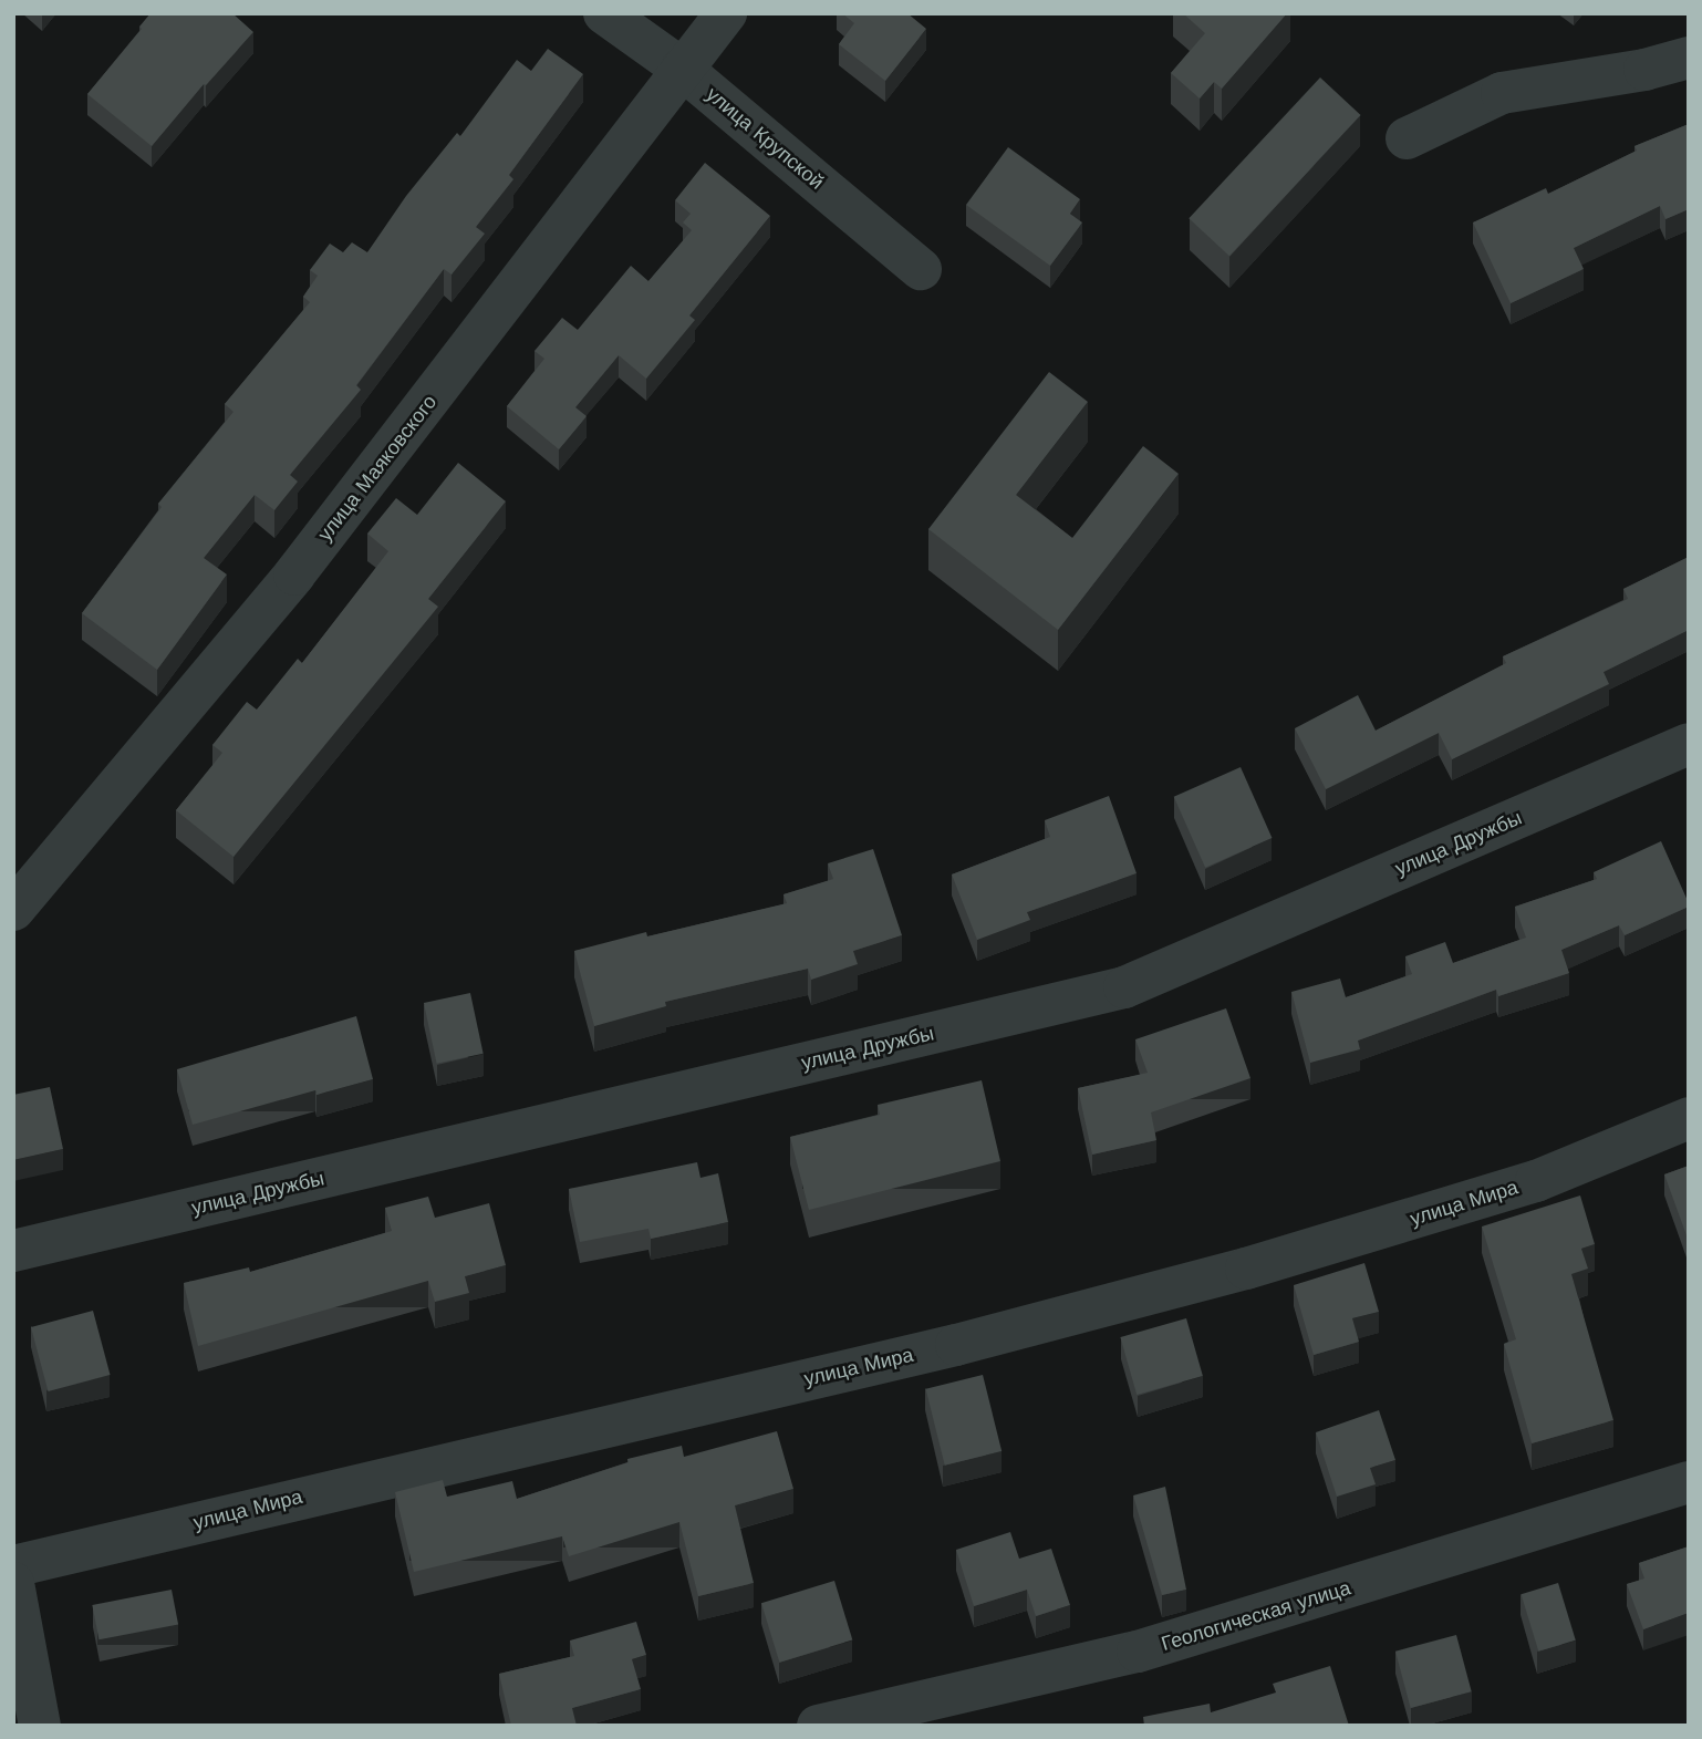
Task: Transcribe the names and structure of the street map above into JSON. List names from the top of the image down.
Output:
{
  "streets": {
    "street": [
      "улица Крупской",
      "улица Маяковского",
      "улица Дружбы",
      "улица Мира",
      "Геологическая улица"
    ]
  },
  "crossings": [
    ["улица Крупской", "улица Маяковского"]
  ]
}
